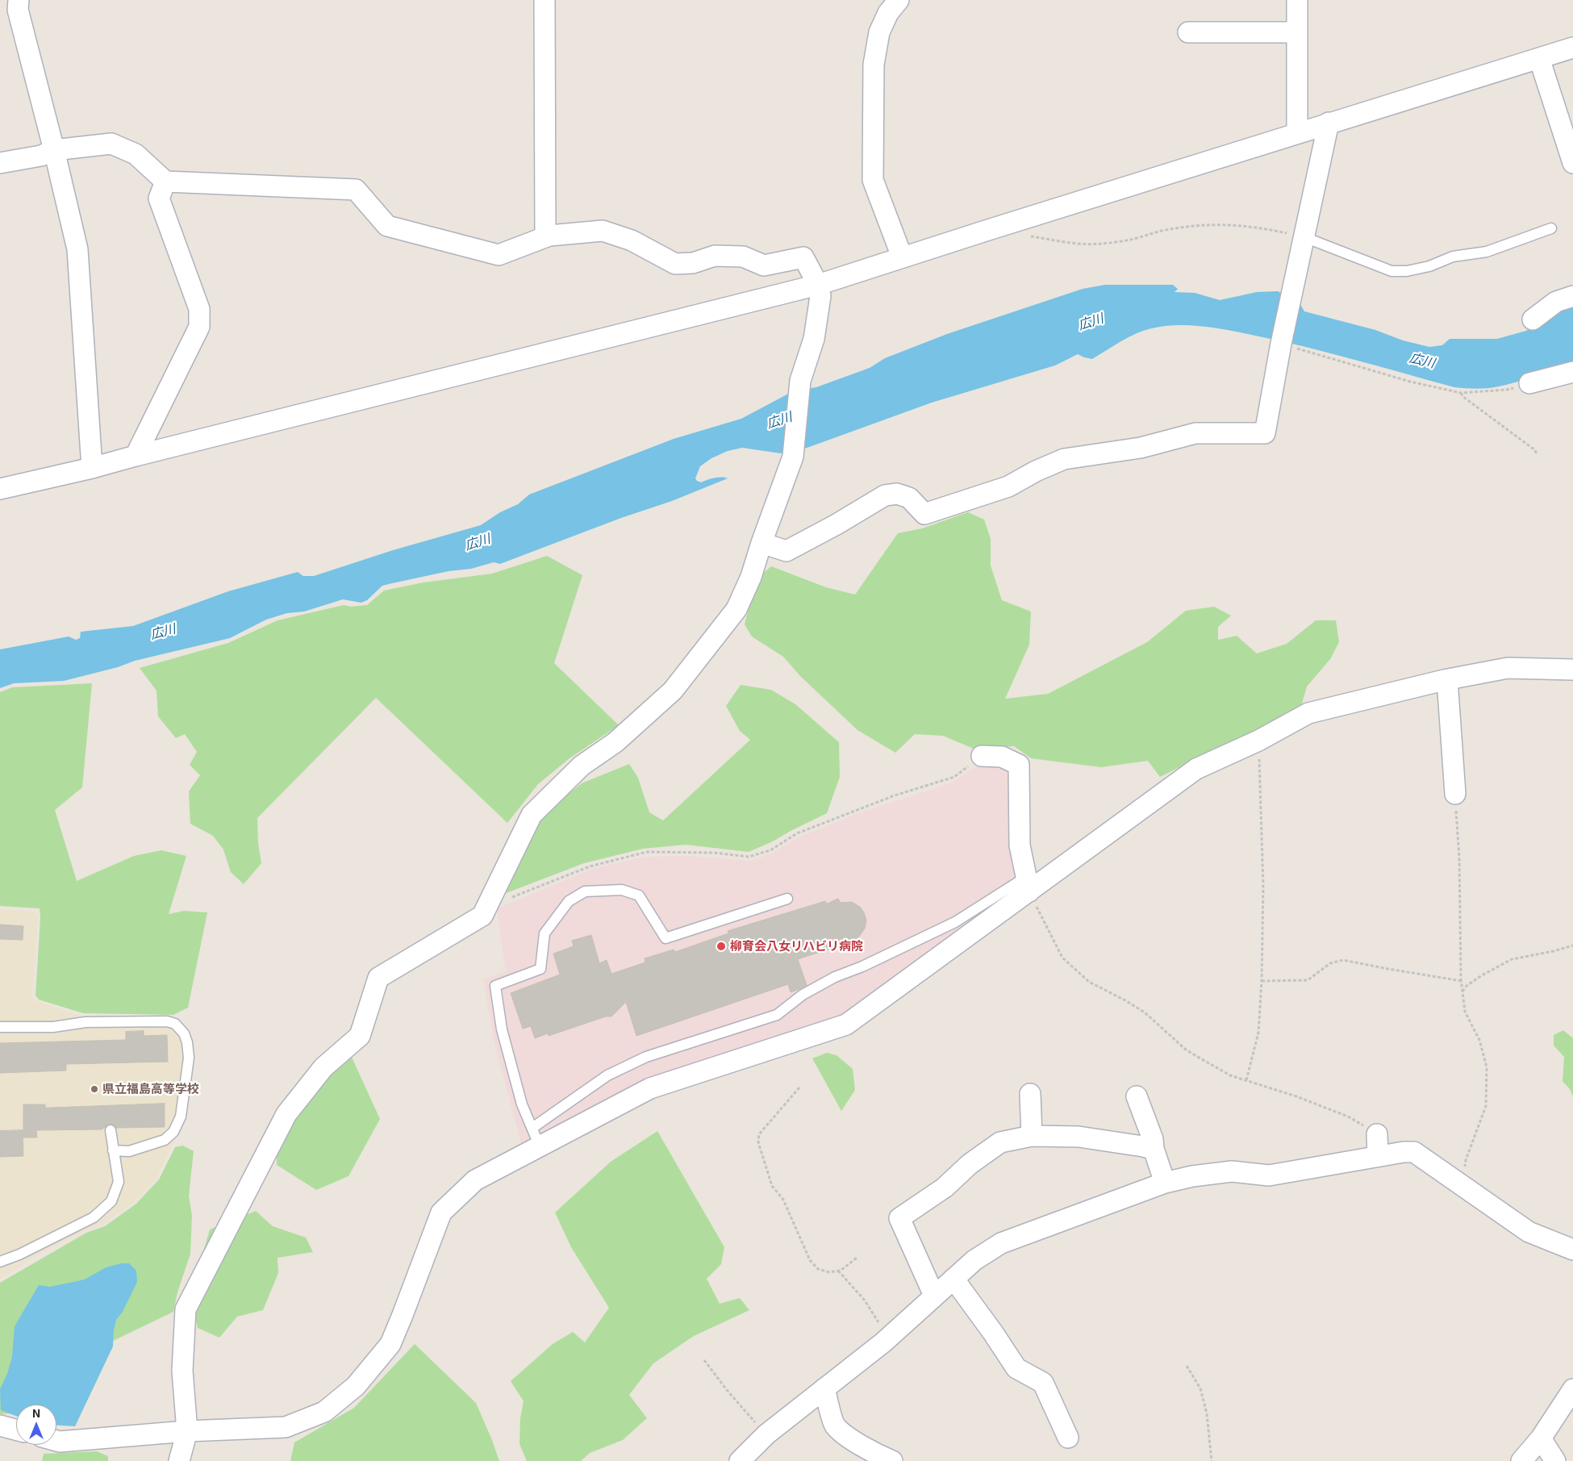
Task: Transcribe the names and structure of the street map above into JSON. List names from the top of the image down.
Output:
{
  "water": ["広川"],
  "places": ["柳育会八女リハビリ病院", "県立福島高等学校"],
  "north": "top"
}
